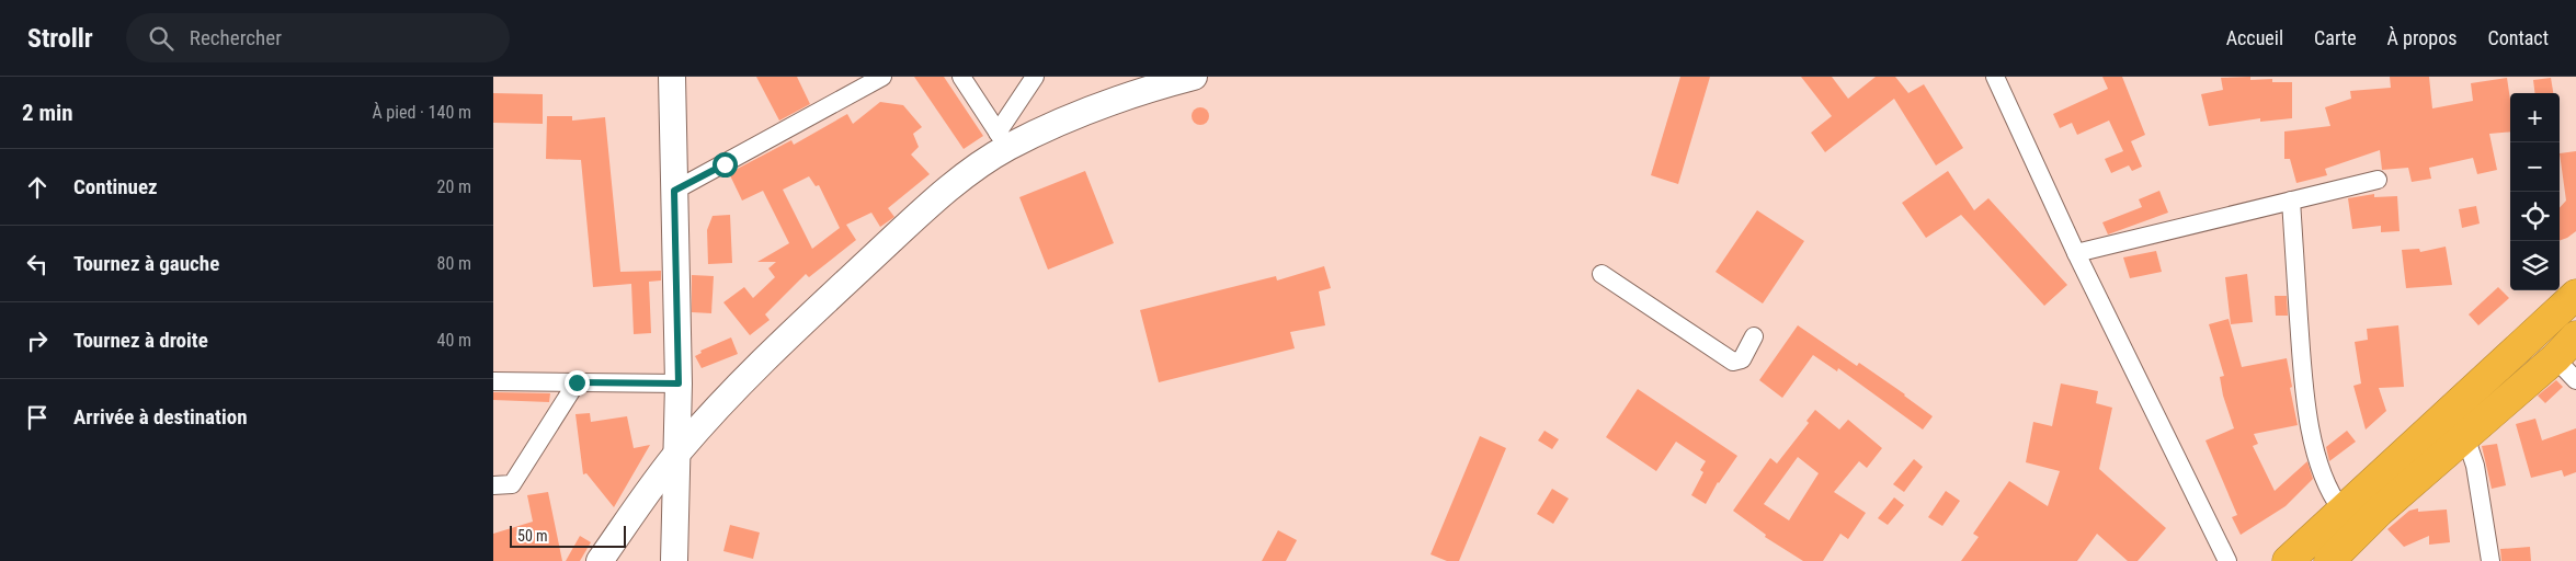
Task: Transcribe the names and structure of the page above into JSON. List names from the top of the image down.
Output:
{
  "scale_bar": "50 m",
  "page": {
    "header": "Strollr",
    "search": "Rechercher",
    "nav": [
      "Accueil",
      "Carte",
      "À propos",
      "Contact"
    ],
    "heading": ["2 min", "À pied · 140 m"],
    "map_buttons": ["+", "−"],
    "list": [
      ["Continuez", "20 m"],
      ["Tournez à gauche", "80 m"],
      ["Tournez à droite", "40 m"],
      "Arrivée à destination"
    ],
    "scale": "50 m"
  }
}
